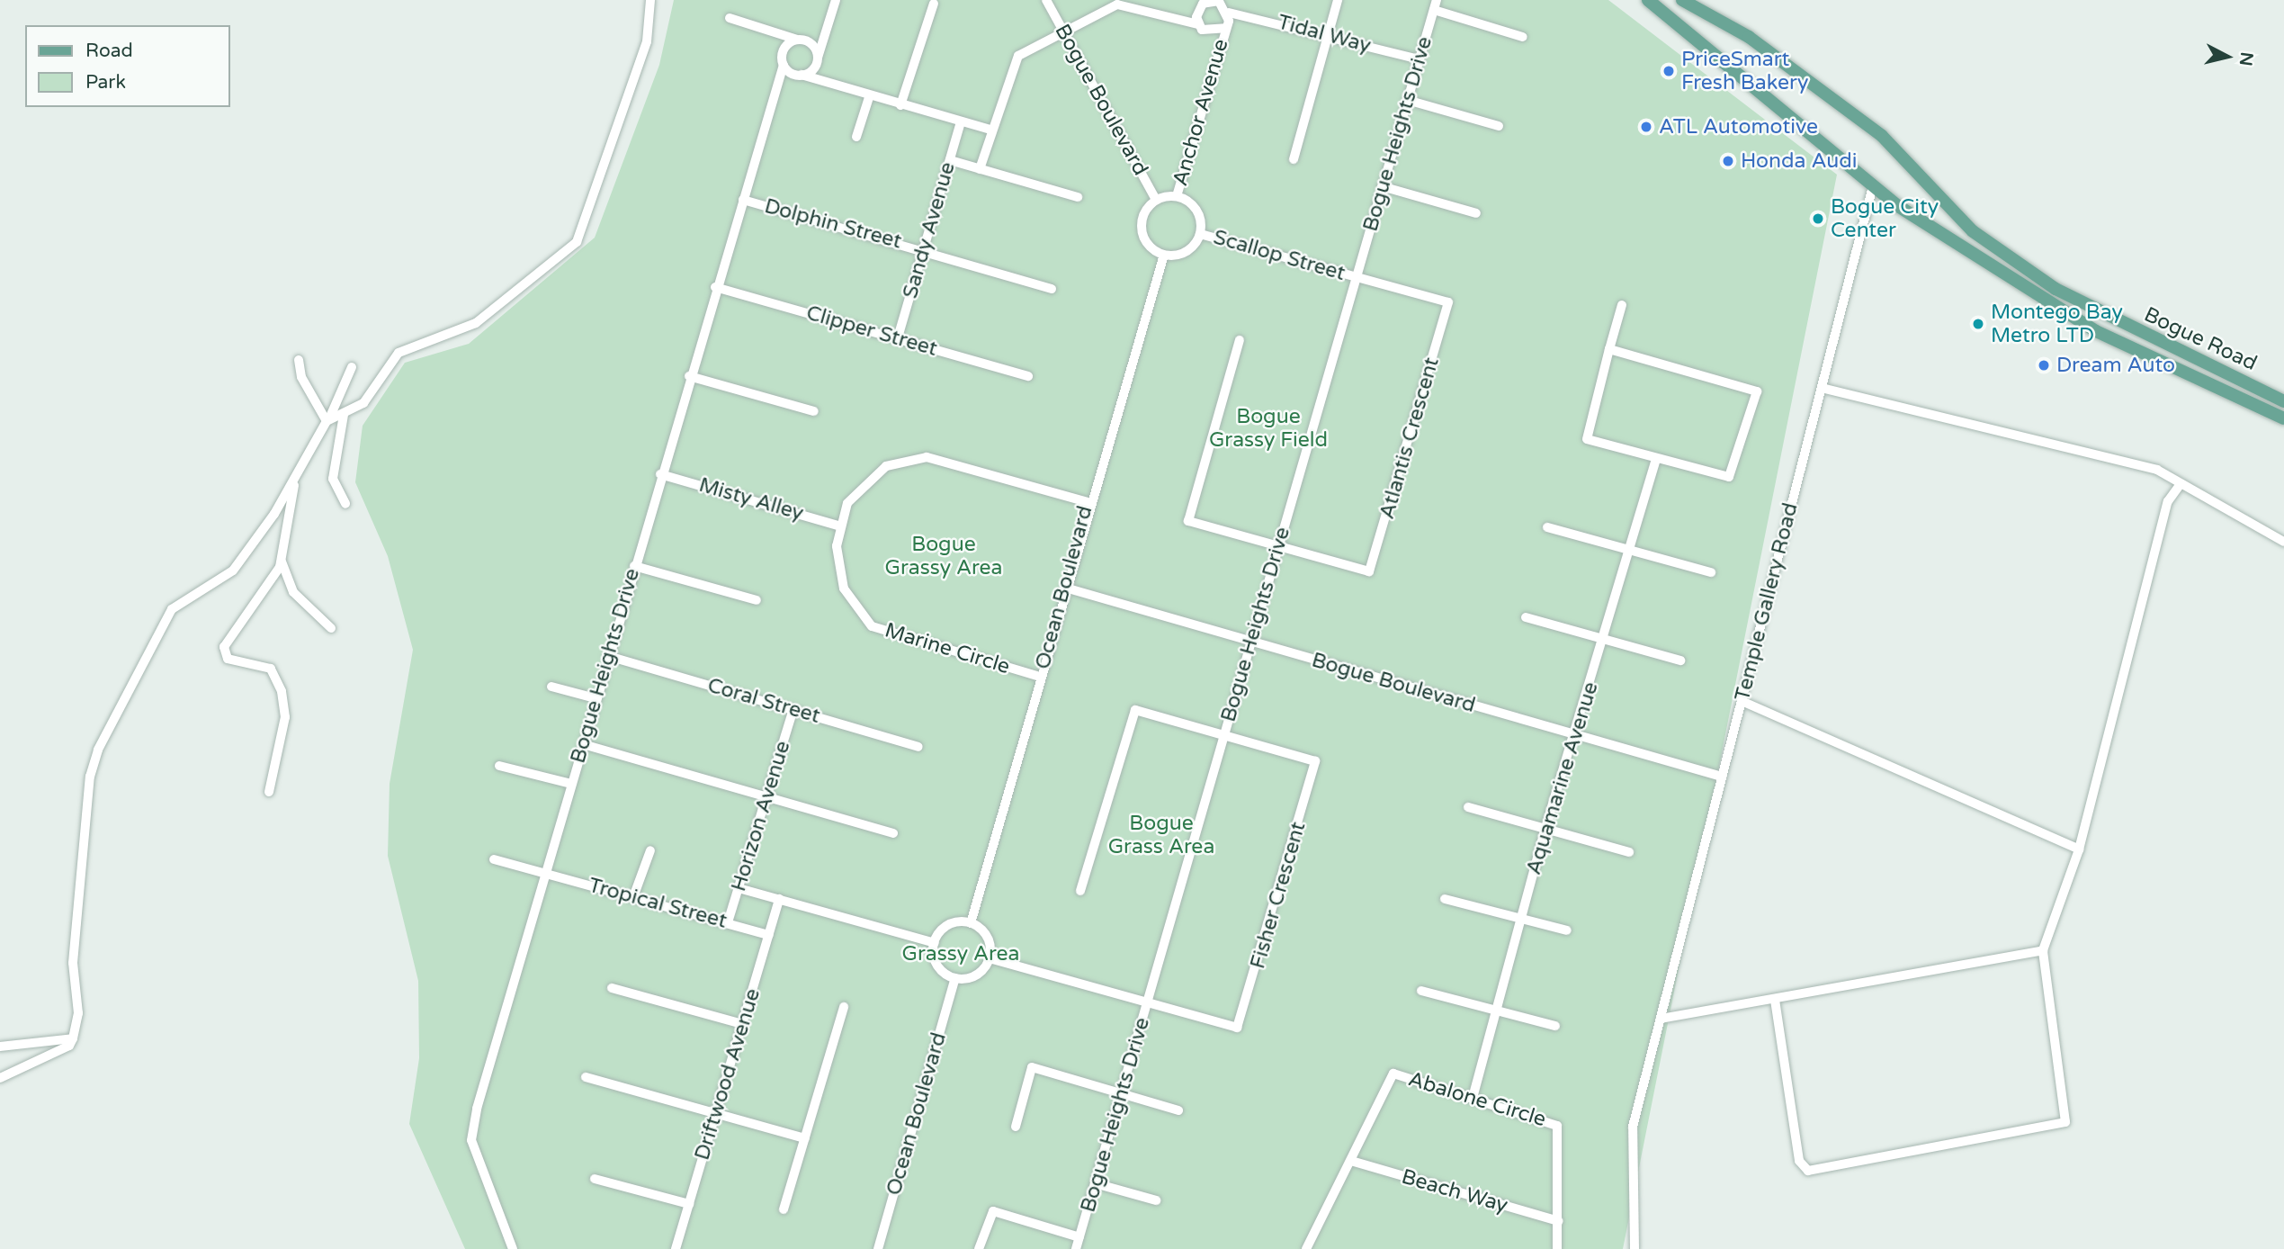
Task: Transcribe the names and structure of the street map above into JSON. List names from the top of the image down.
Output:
{
  "streets": {
    "main road": ["Bogue Road"],
    "street": [
      "Tidal Way",
      "Bogue Boulevard",
      "Anchor Avenue",
      "Bogue Heights Drive",
      "Dolphin Street",
      "Sandy Avenue",
      "Scallop Street",
      "Clipper Street",
      "Atlantis Crescent",
      "Misty Alley",
      "Ocean Boulevard",
      "Temple Gallery Road",
      "Marine Circle",
      "Coral Street",
      "Aquamarine Avenue",
      "Horizon Avenue",
      "Fisher Crescent",
      "Tropical Street",
      "Driftwood Avenue",
      "Abalone Circle",
      "Beach Way"
    ]
  },
  "crossings": [
    ["Tidal Way", "Anchor Avenue"],
    ["Tidal Way", "Bogue Heights Drive"],
    ["Bogue Boulevard", "Anchor Avenue"],
    ["Bogue Boulevard", "Bogue Heights Drive"],
    ["Bogue Boulevard", "Scallop Street"],
    ["Bogue Boulevard", "Ocean Boulevard"],
    ["Bogue Boulevard", "Temple Gallery Road"],
    ["Bogue Boulevard", "Aquamarine Avenue"],
    ["Anchor Avenue", "Scallop Street"],
    ["Anchor Avenue", "Ocean Boulevard"],
    ["Bogue Heights Drive", "Dolphin Street"],
    ["Bogue Heights Drive", "Scallop Street"],
    ["Bogue Heights Drive", "Clipper Street"],
    ["Bogue Heights Drive", "Atlantis Crescent"],
    ["Bogue Heights Drive", "Misty Alley"],
    ["Bogue Heights Drive", "Coral Street"],
    ["Bogue Heights Drive", "Fisher Crescent"],
    ["Bogue Heights Drive", "Tropical Street"],
    ["Dolphin Street", "Sandy Avenue"],
    ["Sandy Avenue", "Clipper Street"],
    ["Scallop Street", "Atlantis Crescent"],
    ["Scallop Street", "Ocean Boulevard"],
    ["Bogue Road", "Temple Gallery Road"],
    ["Misty Alley", "Marine Circle"],
    ["Ocean Boulevard", "Marine Circle"],
    ["Coral Street", "Horizon Avenue"],
    ["Aquamarine Avenue", "Abalone Circle"],
    ["Horizon Avenue", "Tropical Street"],
    ["Tropical Street", "Driftwood Avenue"],
    ["Abalone Circle", "Beach Way"]
  ],
  "parks": [
    "Bogue Grassy Field",
    "Bogue Grassy Area",
    "Bogue Grass Area",
    "Grassy Area"
  ],
  "places": [
    "PriceSmart Fresh Bakery",
    "ATL Automotive",
    "Honda Audi",
    "Bogue City Center",
    "Montego Bay Metro LTD",
    "Dream Auto"
  ],
  "legend": ["Road", "Park"],
  "north": "right"
}
